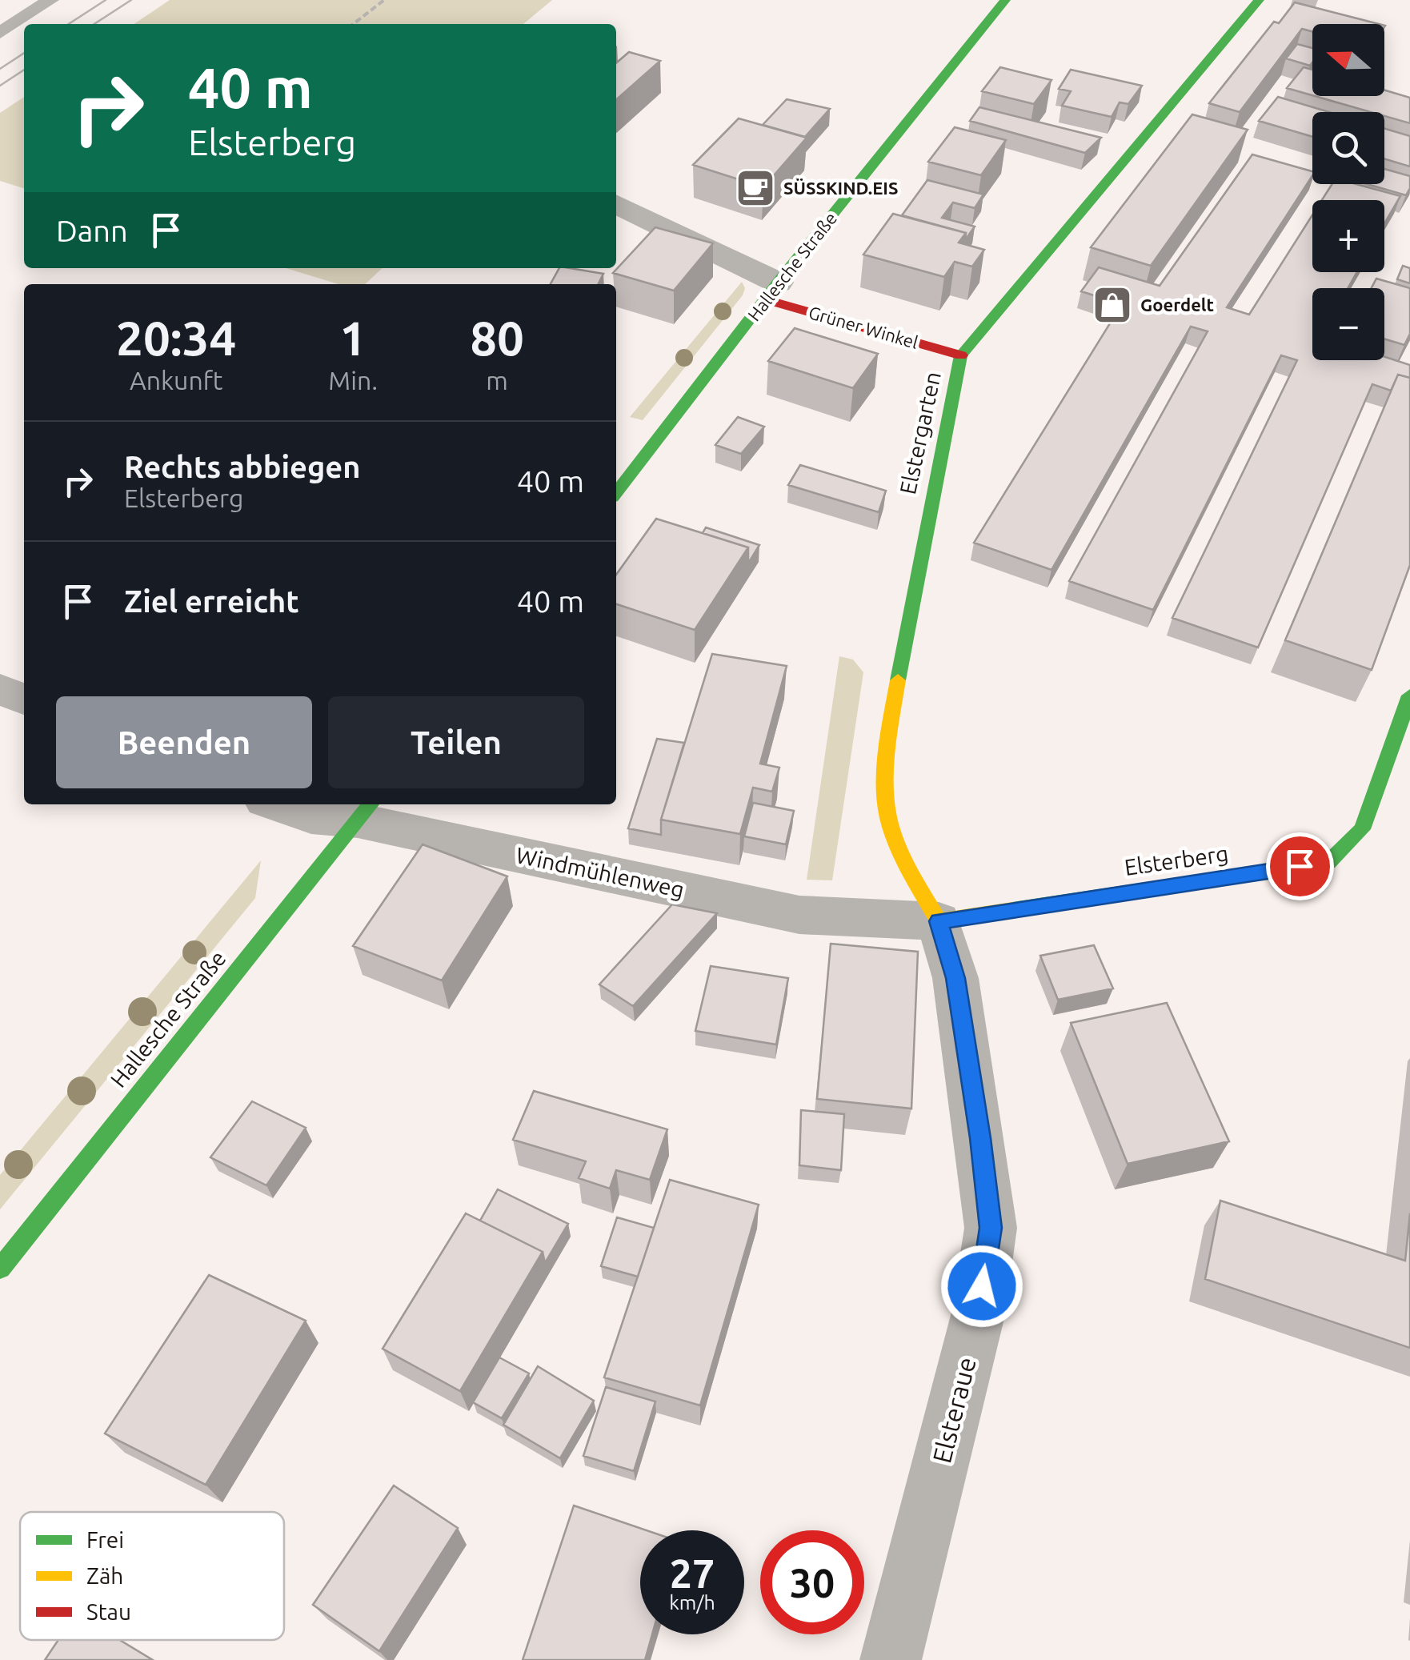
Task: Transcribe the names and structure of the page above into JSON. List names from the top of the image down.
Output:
{
  "streets": {
    "street": [
      "Hallesche Straße",
      "Grüner Winkel",
      "Elstergarten",
      "Elsterberg",
      "Windmühlenweg",
      "Elsteraue"
    ]
  },
  "crossings": [
    ["Hallesche Straße", "Grüner Winkel"],
    ["Hallesche Straße", "Windmühlenweg"],
    ["Grüner Winkel", "Elstergarten"],
    ["Elstergarten", "Elsterberg"],
    ["Elstergarten", "Windmühlenweg"],
    ["Elstergarten", "Elsteraue"],
    ["Elsterberg", "Windmühlenweg"],
    ["Elsterberg", "Elsteraue"],
    ["Windmühlenweg", "Elsteraue"]
  ],
  "places": {
    "cafe": ["SÜSSKIND.EIS"],
    "shop": ["Goerdelt"]
  },
  "legend": ["Frei", "Zäh", "Stau"],
  "north": "left",
  "page": {
    "map_buttons": ["+", "−"],
    "turn": ["40 m", "Elsterberg"],
    "then": "Dann",
    "eta": [
      "20:34",
      "Ankunft",
      "1",
      "Min.",
      "80",
      "m"
    ],
    "list": [
      {
        "name": "Rechts abbiegen",
        "note": "Elsterberg",
        "value": "40 m"
      },
      {
        "name": "Ziel erreicht",
        "value": "40 m"
      }
    ],
    "buttons": ["Beenden", "Teilen"],
    "speed": "27 km/h",
    "limit": "30"
  }
}
